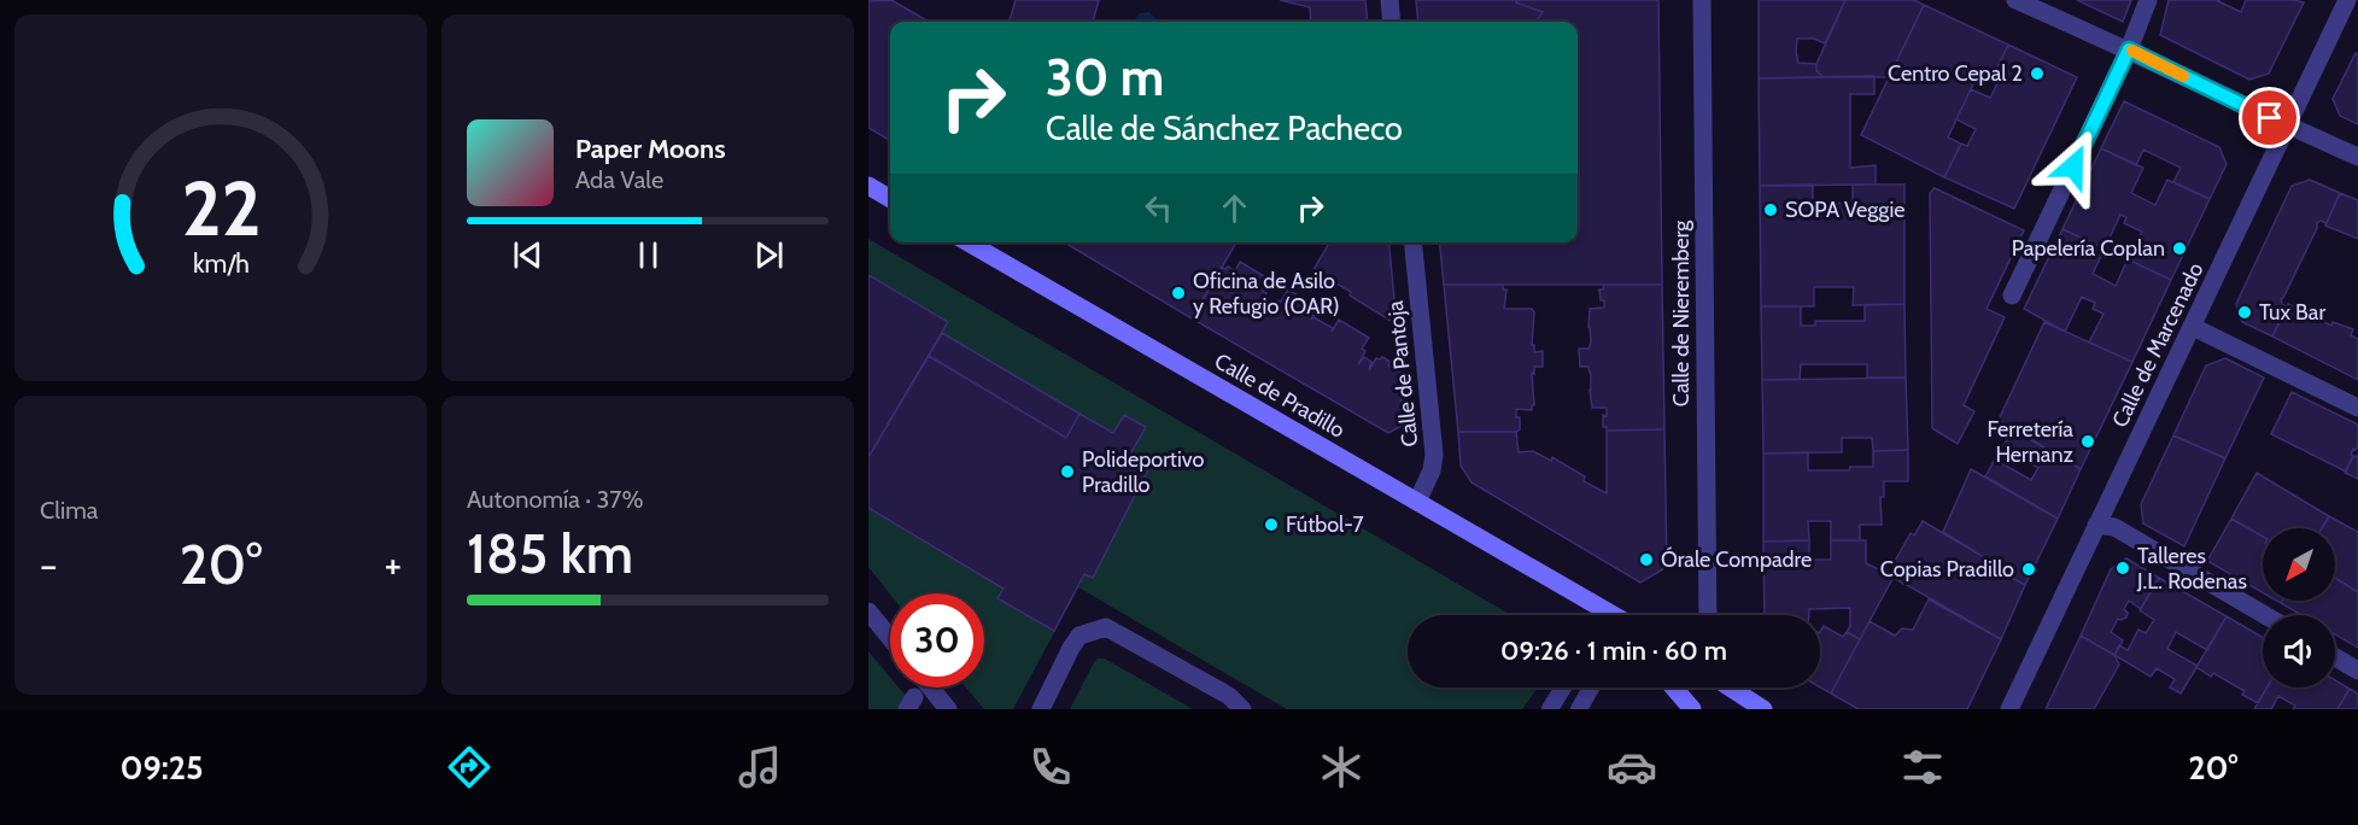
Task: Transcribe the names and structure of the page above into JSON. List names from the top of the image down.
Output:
{
  "streets": {
    "street": [
      "Calle de Nieremberg",
      "Calle de Marcenado",
      "Calle de Pantoja",
      "Calle de Pradillo"
    ]
  },
  "crossings": [
    ["Calle de Pantoja", "Calle de Pradillo"]
  ],
  "places": [
    "Centro Cepal 2",
    "SOPA Veggie",
    "Papelería Coplan",
    "Oficina de Asilo y Refugio (OAR)",
    "Tux Bar",
    "Ferretería Hernanz",
    "Polideportivo Pradillo",
    "Fútbol-7",
    "Órale Compadre",
    "Talleres J.L. Rodenas",
    "Copias Pradillo"
  ],
  "north": "bottom left",
  "page": {
    "turn": ["30 m", "Calle de Sánchez Pacheco"],
    "song": ["Paper Moons", "Ada Vale"],
    "tile": [
      "Clima",
      ["Autonomía · 37%", "185 km"]
    ],
    "heat": ["−", "20°", "+"],
    "limit": "30",
    "trip": "09:26 · 1 min · 60 m",
    "tabs": ["09:25", "20°"],
    "gauge": ["22", "km/h"]
  }
}
